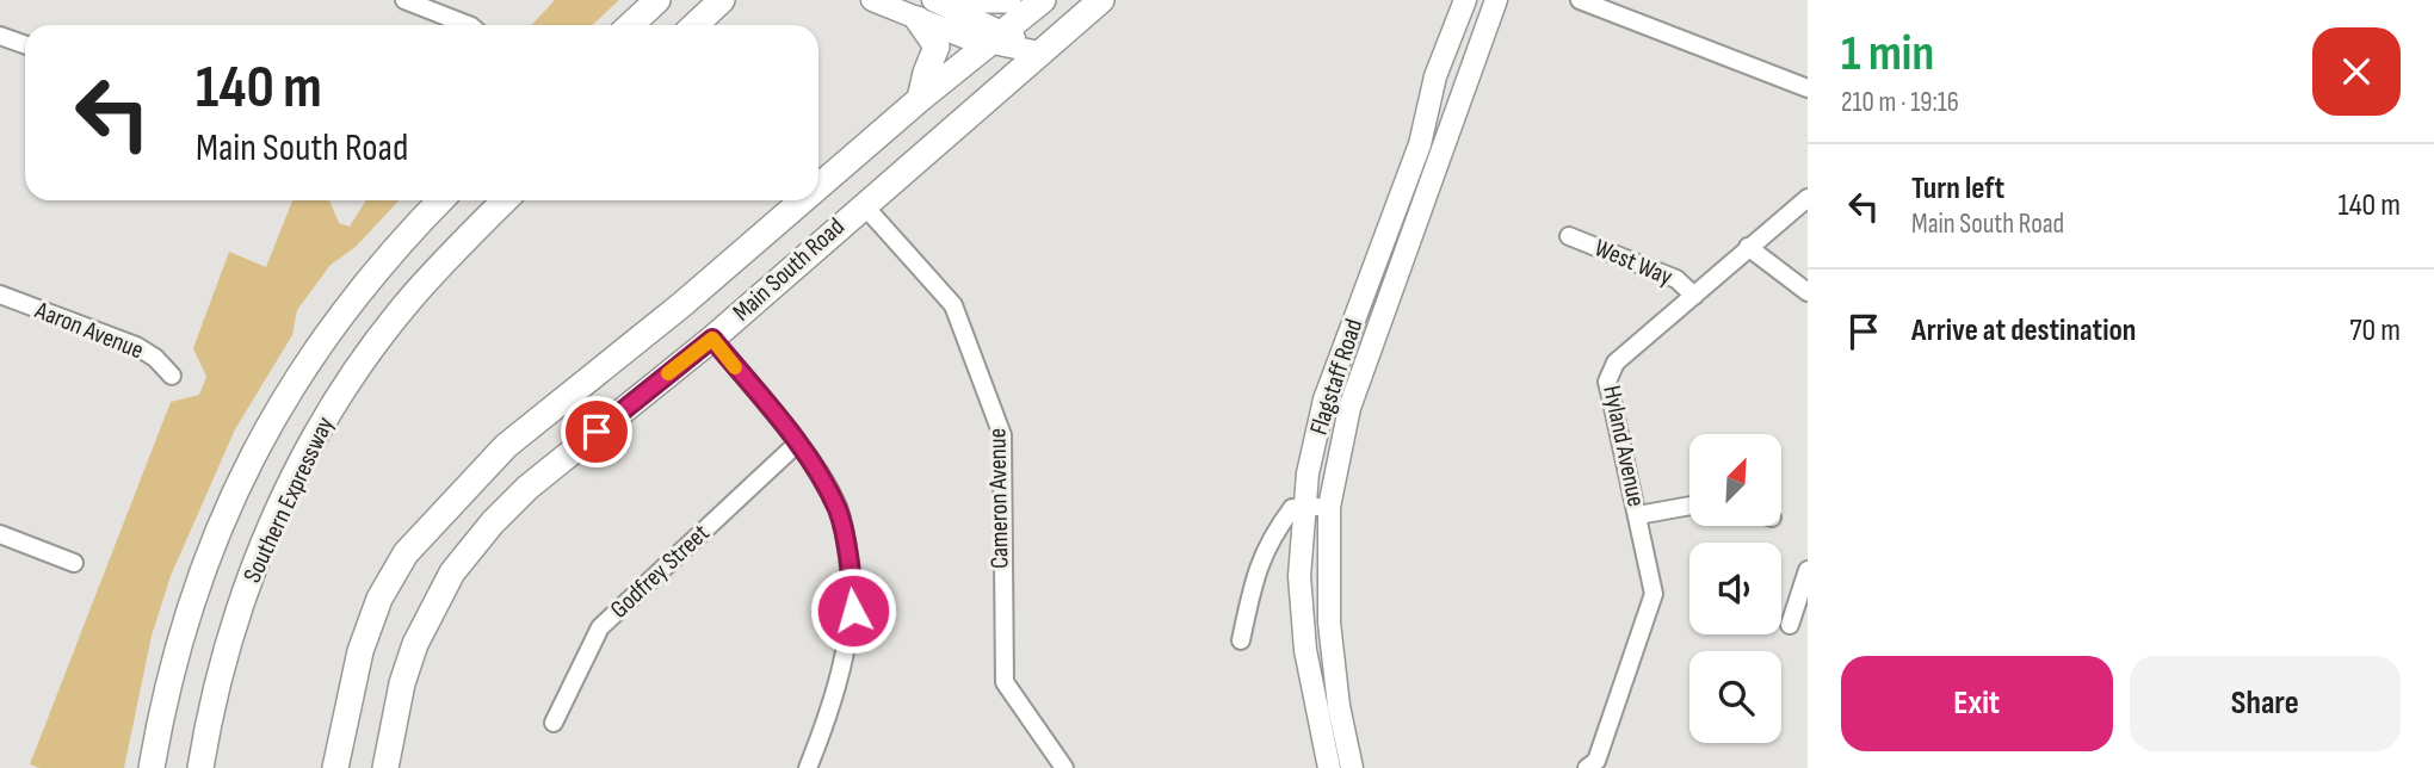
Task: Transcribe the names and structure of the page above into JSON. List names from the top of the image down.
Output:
{
  "streets": {
    "highway": ["Main South Road", "Southern Expressway"],
    "main road": ["Flagstaff Road"],
    "street": [
      "West Way",
      "Aaron Avenue",
      "Hyland Avenue",
      "Cameron Avenue",
      "Godfrey Street"
    ]
  },
  "crossings": [
    ["West Way", "Hyland Avenue"],
    ["Main South Road", "Cameron Avenue"]
  ],
  "north": "top right",
  "page": {
    "heading": ["1 min", "210 m · 19:16"],
    "turn": ["140 m", "Main South Road"],
    "list": [
      {
        "name": "Turn left",
        "note": "Main South Road",
        "value": "140 m"
      },
      {
        "name": "Arrive at destination",
        "value": "70 m"
      }
    ],
    "buttons": ["Exit", "Share"]
  }
}
